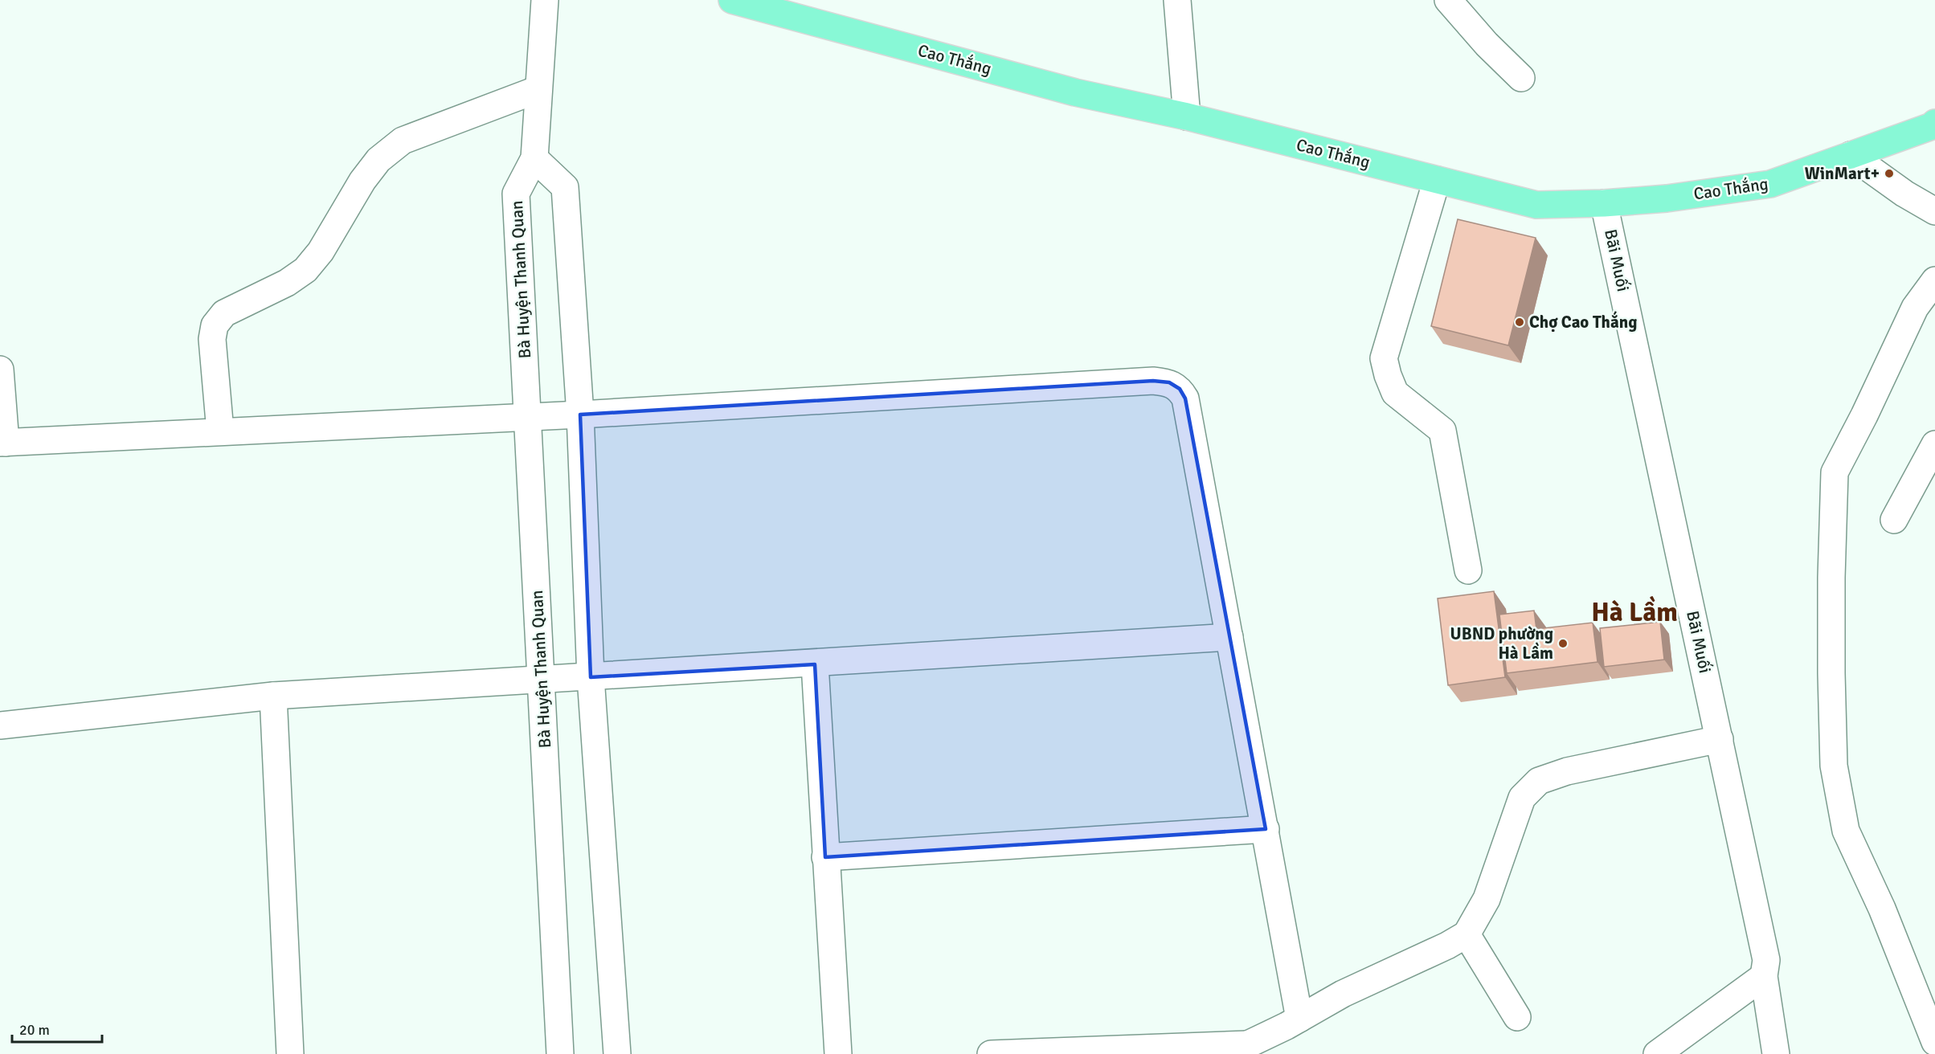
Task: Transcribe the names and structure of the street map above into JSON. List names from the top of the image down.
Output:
{
  "streets": {
    "main road": ["Cao Thắng"],
    "street": ["Bãi Muối", "Bà Huyện Thanh Quan"]
  },
  "crossings": [
    ["Cao Thắng", "Bãi Muối"]
  ],
  "districts": ["Hà Lầm"],
  "places": ["WinMart+", "Chợ Cao Thắng", "UBND phường Hà Lầm"],
  "scale_bar": "20 m"
}
